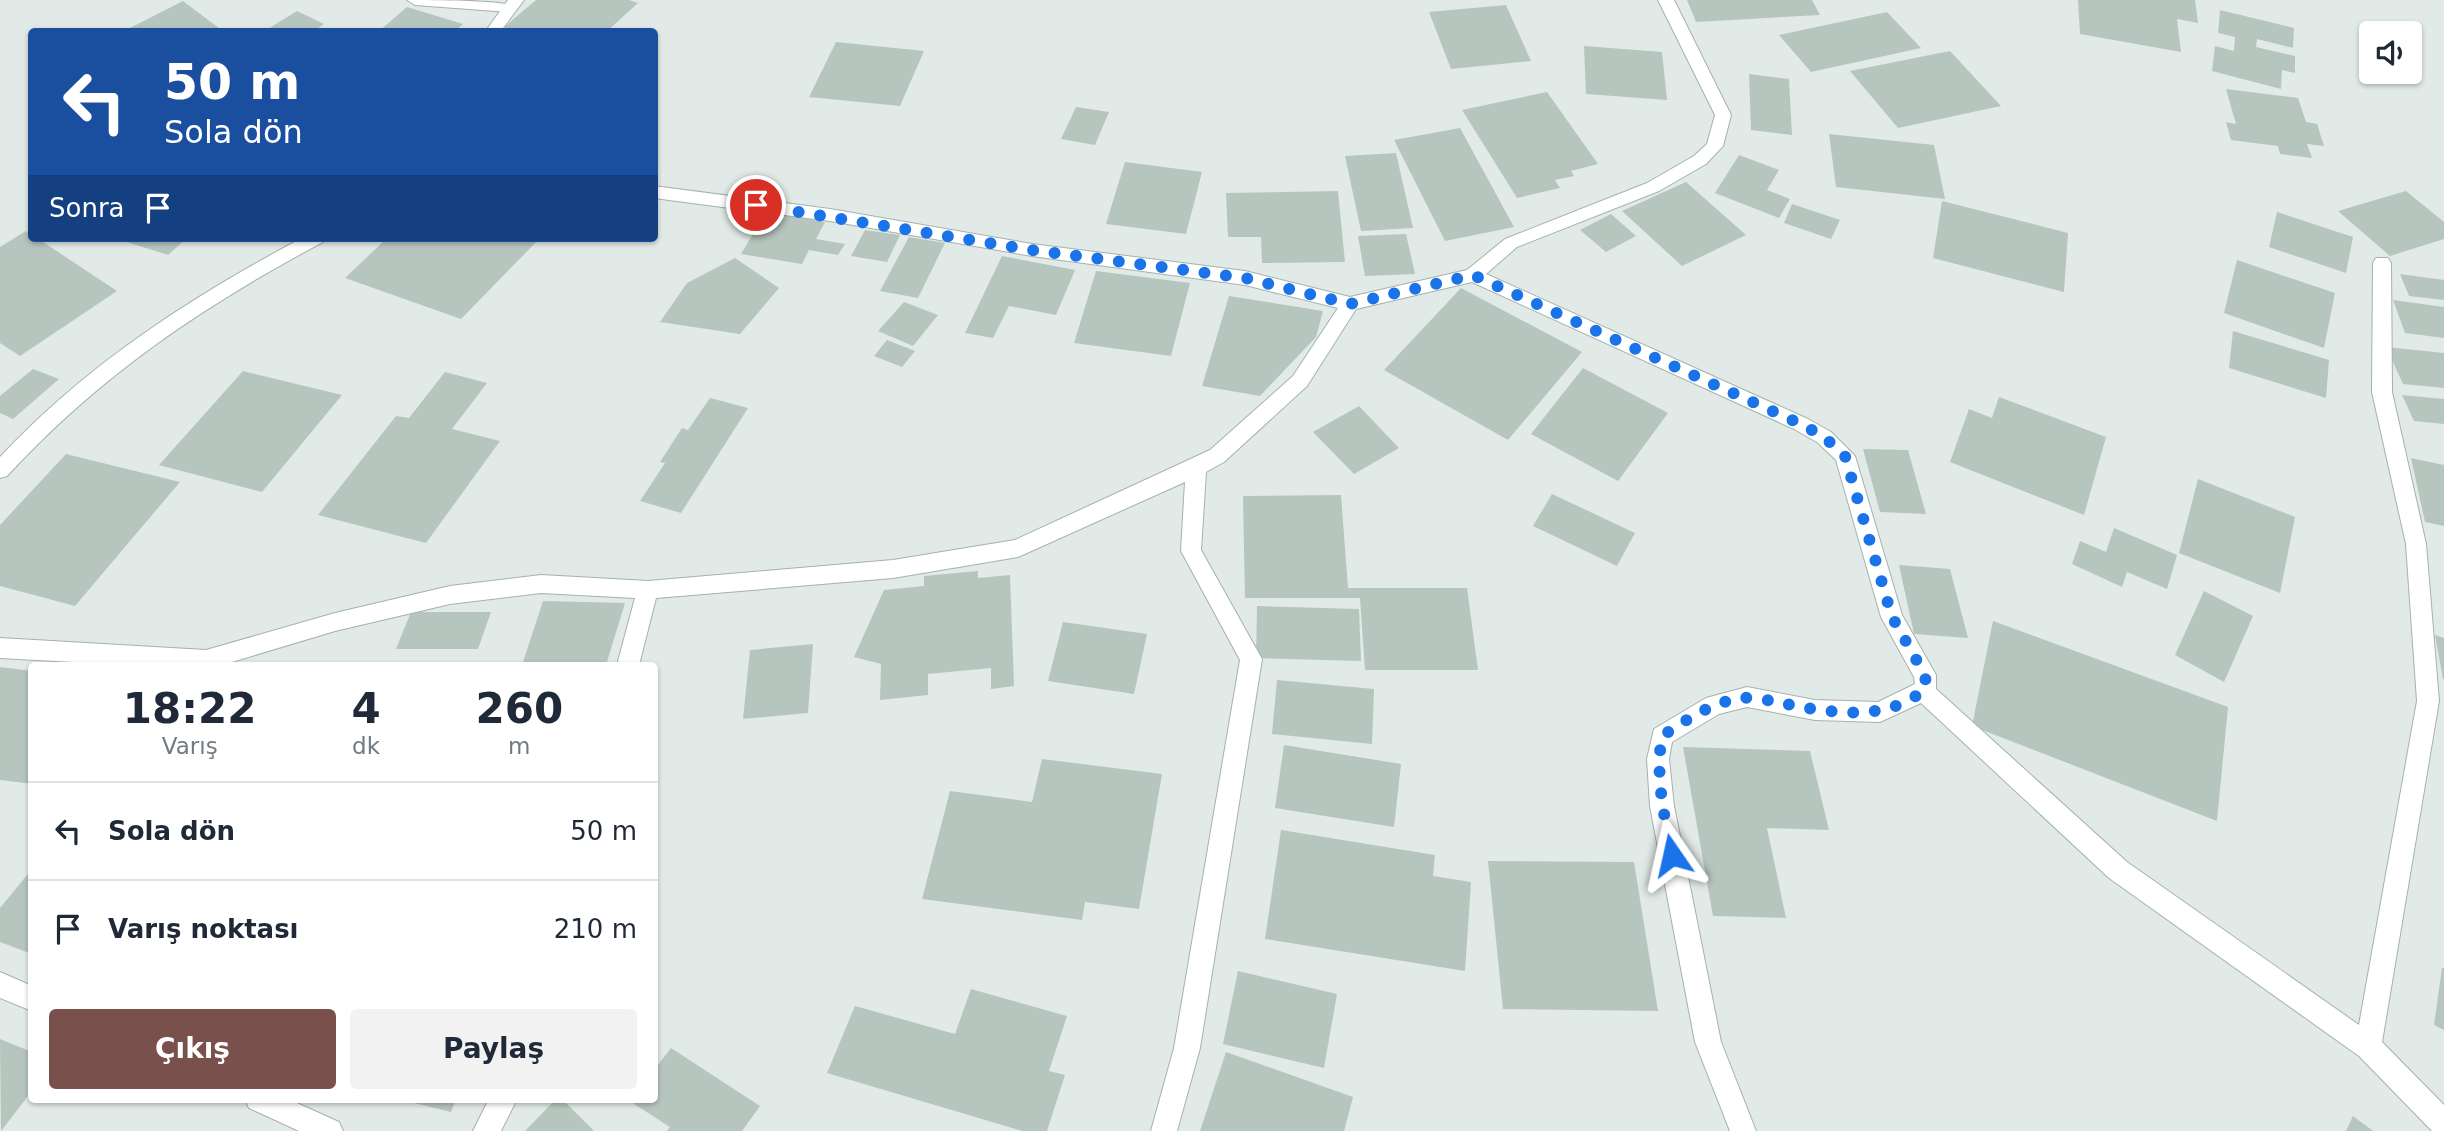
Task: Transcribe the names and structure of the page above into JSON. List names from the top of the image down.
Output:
{
  "page": {
    "turn": ["50 m", "Sola dön"],
    "then": "Sonra",
    "eta": [
      "18:22",
      "Varış",
      "4",
      "dk",
      "260",
      "m"
    ],
    "list": [
      {
        "name": "Sola dön",
        "value": "50 m"
      },
      {
        "name": "Varış noktası",
        "value": "210 m"
      }
    ],
    "buttons": ["Çıkış", "Paylaş"]
  }
}
